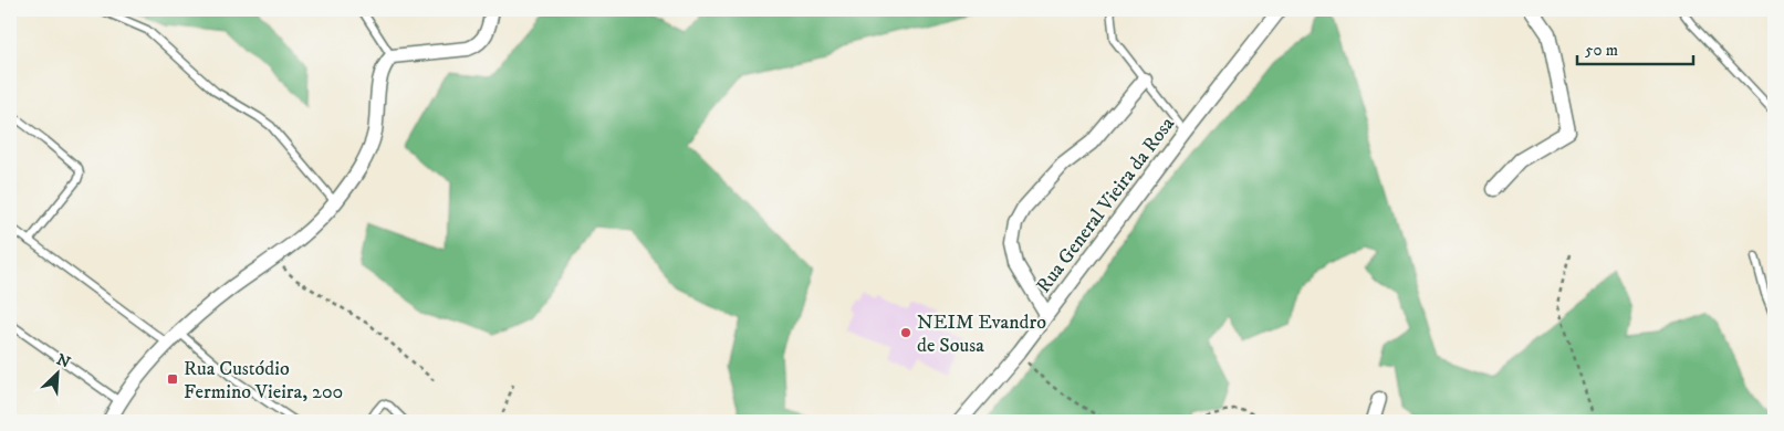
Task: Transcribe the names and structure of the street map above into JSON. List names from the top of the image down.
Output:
{
  "streets": {
    "street": ["Rua General Vieira da Rosa"]
  },
  "places": {
    "other": ["NEIM Evandro de Sousa"],
    "transit": ["Rua Custódio Fermino Vieira, 200"]
  },
  "scale_bar": "50 m",
  "north": "top right"
}
